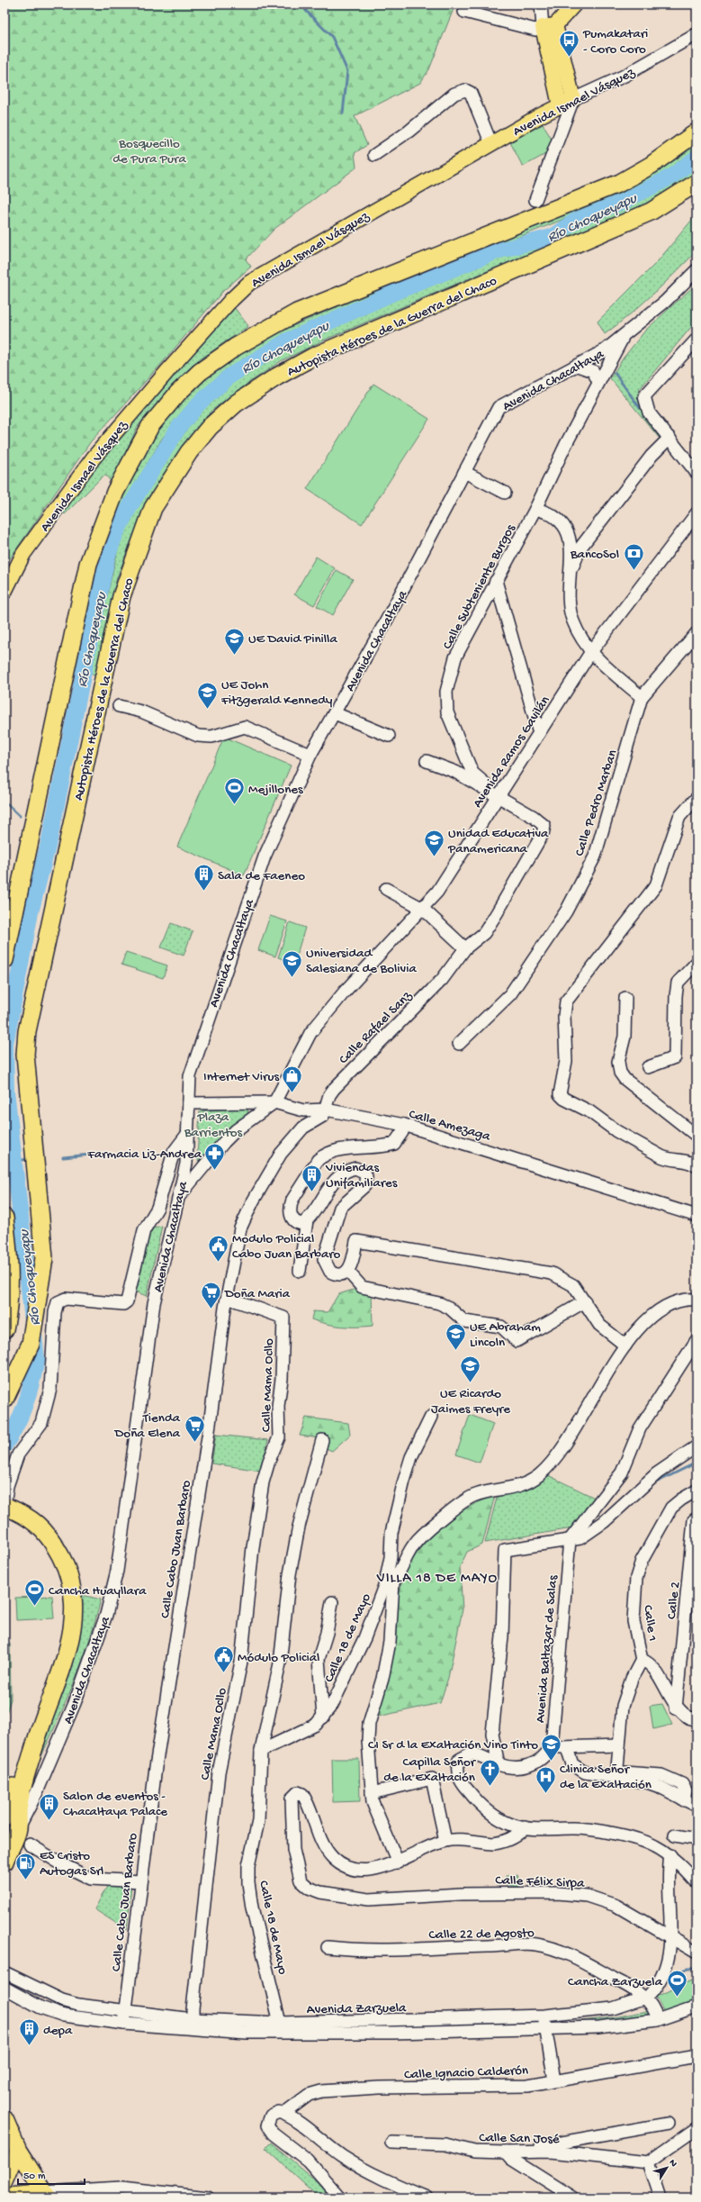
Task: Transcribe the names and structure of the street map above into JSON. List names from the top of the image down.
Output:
{
  "streets": {
    "highway": ["Autopista Héroes de la Guerra del Chaco"],
    "main road": ["Avenida Ismael Vásquez"],
    "street": [
      "Avenida Chacaltaya",
      "Calle Subteniente Burgos",
      "Avenida Ramos Gavilán",
      "Calle Pedro Marban",
      "Calle Rafael Sanz",
      "Calle Amezaga",
      "Calle Mama Ocllo",
      "Calle Cabo Juan Barbaro",
      "Calle 2",
      "Calle 1",
      "Calle 18 de Mayo",
      "Avenida Baltazar de Salas",
      "Calle Félix Sirpa",
      "Calle 22 de Agosto",
      "Avenida Zarzuela",
      "Calle Ignacio Calderón",
      "Calle San José"
    ]
  },
  "crossings": [
    ["Avenida Chacaltaya", "Calle Subteniente Burgos"],
    ["Avenida Chacaltaya", "Avenida Ramos Gavilán"],
    ["Avenida Chacaltaya", "Calle Amezaga"],
    ["Calle Subteniente Burgos", "Avenida Ramos Gavilán"],
    ["Calle Subteniente Burgos", "Calle Rafael Sanz"],
    ["Avenida Ramos Gavilán", "Calle Rafael Sanz"],
    ["Avenida Ramos Gavilán", "Calle Amezaga"],
    ["Calle Rafael Sanz", "Calle Amezaga"],
    ["Calle Rafael Sanz", "Calle Cabo Juan Barbaro"],
    ["Calle Amezaga", "Calle Cabo Juan Barbaro"],
    ["Calle Mama Ocllo", "Calle Cabo Juan Barbaro"],
    ["Calle Mama Ocllo", "Avenida Zarzuela"],
    ["Calle Cabo Juan Barbaro", "Avenida Zarzuela"],
    ["Calle 18 de Mayo", "Avenida Zarzuela"],
    ["Calle 22 de Agosto", "Avenida Zarzuela"]
  ],
  "districts": ["VILLA 18 DE MAYO"],
  "water": ["Río Choqueyapu"],
  "parks": ["Bosquecillo de Pura Pura", "Plaza Barrientos"],
  "places": {
    "bus stop": ["Pumakatari - Coro Coro"],
    "bank": ["BancoSol"],
    "school or university": [
      "UE David Pinilla",
      "UE John Fitzgerald Kennedy",
      "Unidad Educativa Panamericana",
      "Universidad Salesiana de Bolivia",
      "UE Abraham Lincoln",
      "UE Ricardo Jaimes Freyre",
      "CI Sr d la Exaltación Vino Tinto"
    ],
    "sports": ["Mejillones", "Cancha Huayllara", "Cancha Zarzuela"],
    "building": [
      "Sala de Faeneo",
      "Viviendas Unifamiliares",
      "Salon de eventos - Chacaltaya Palace",
      "depa"
    ],
    "shop": ["Internet Virus"],
    "pharmacy": ["Farmacia Liz-Andrea"],
    "public building": ["Modulo Policial Cabo Juan Barbaro", "Módulo Policial"],
    "supermarket": ["Doña Maria", "Tienda Doña Elena"],
    "church": ["Capilla Señor de la Exaltación"],
    "hospital": ["Clinica Señor de la Exaltación"],
    "fuel station": ["ES Cristo Autogas Srl"]
  },
  "scale_bar": "50 m",
  "north": "top right"
}
